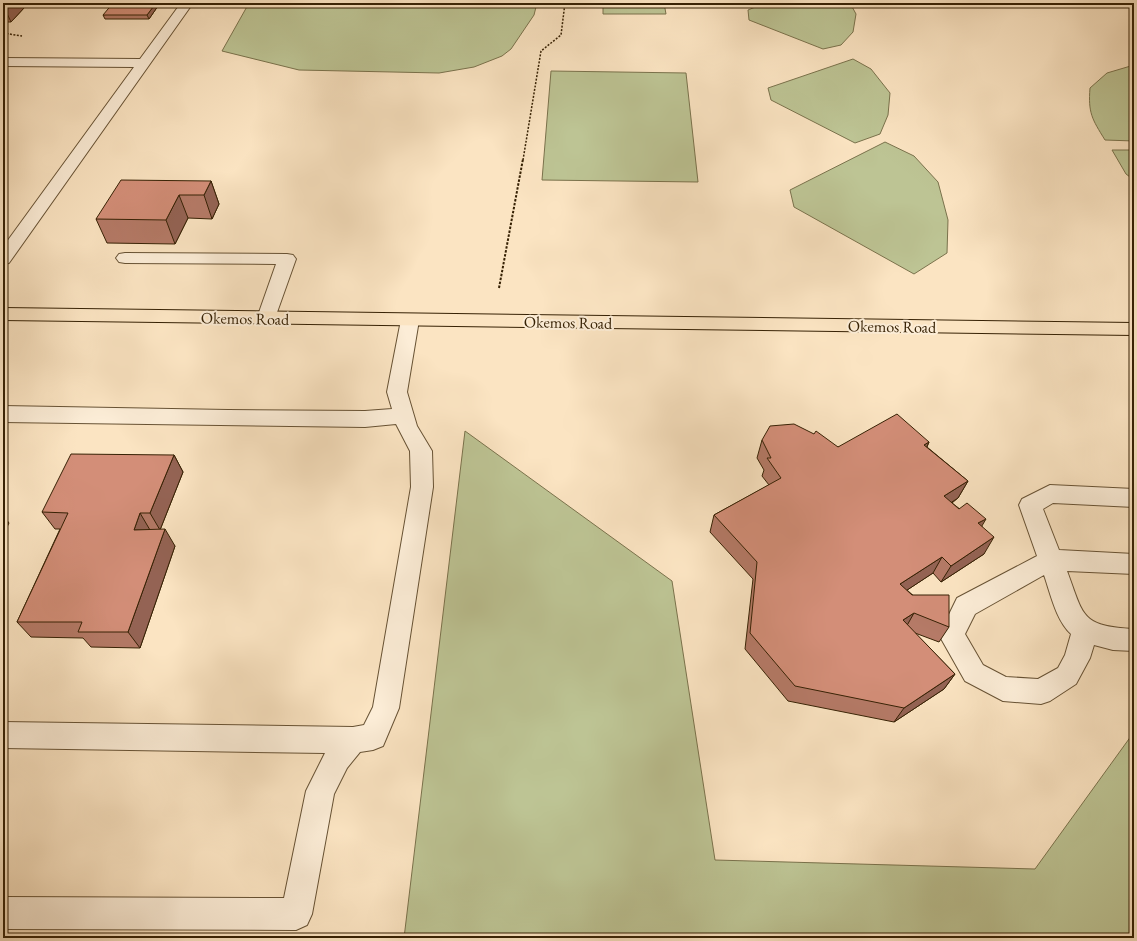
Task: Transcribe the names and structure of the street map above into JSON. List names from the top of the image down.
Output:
{
  "streets": {
    "main road": ["Okemos Road"]
  }
}
